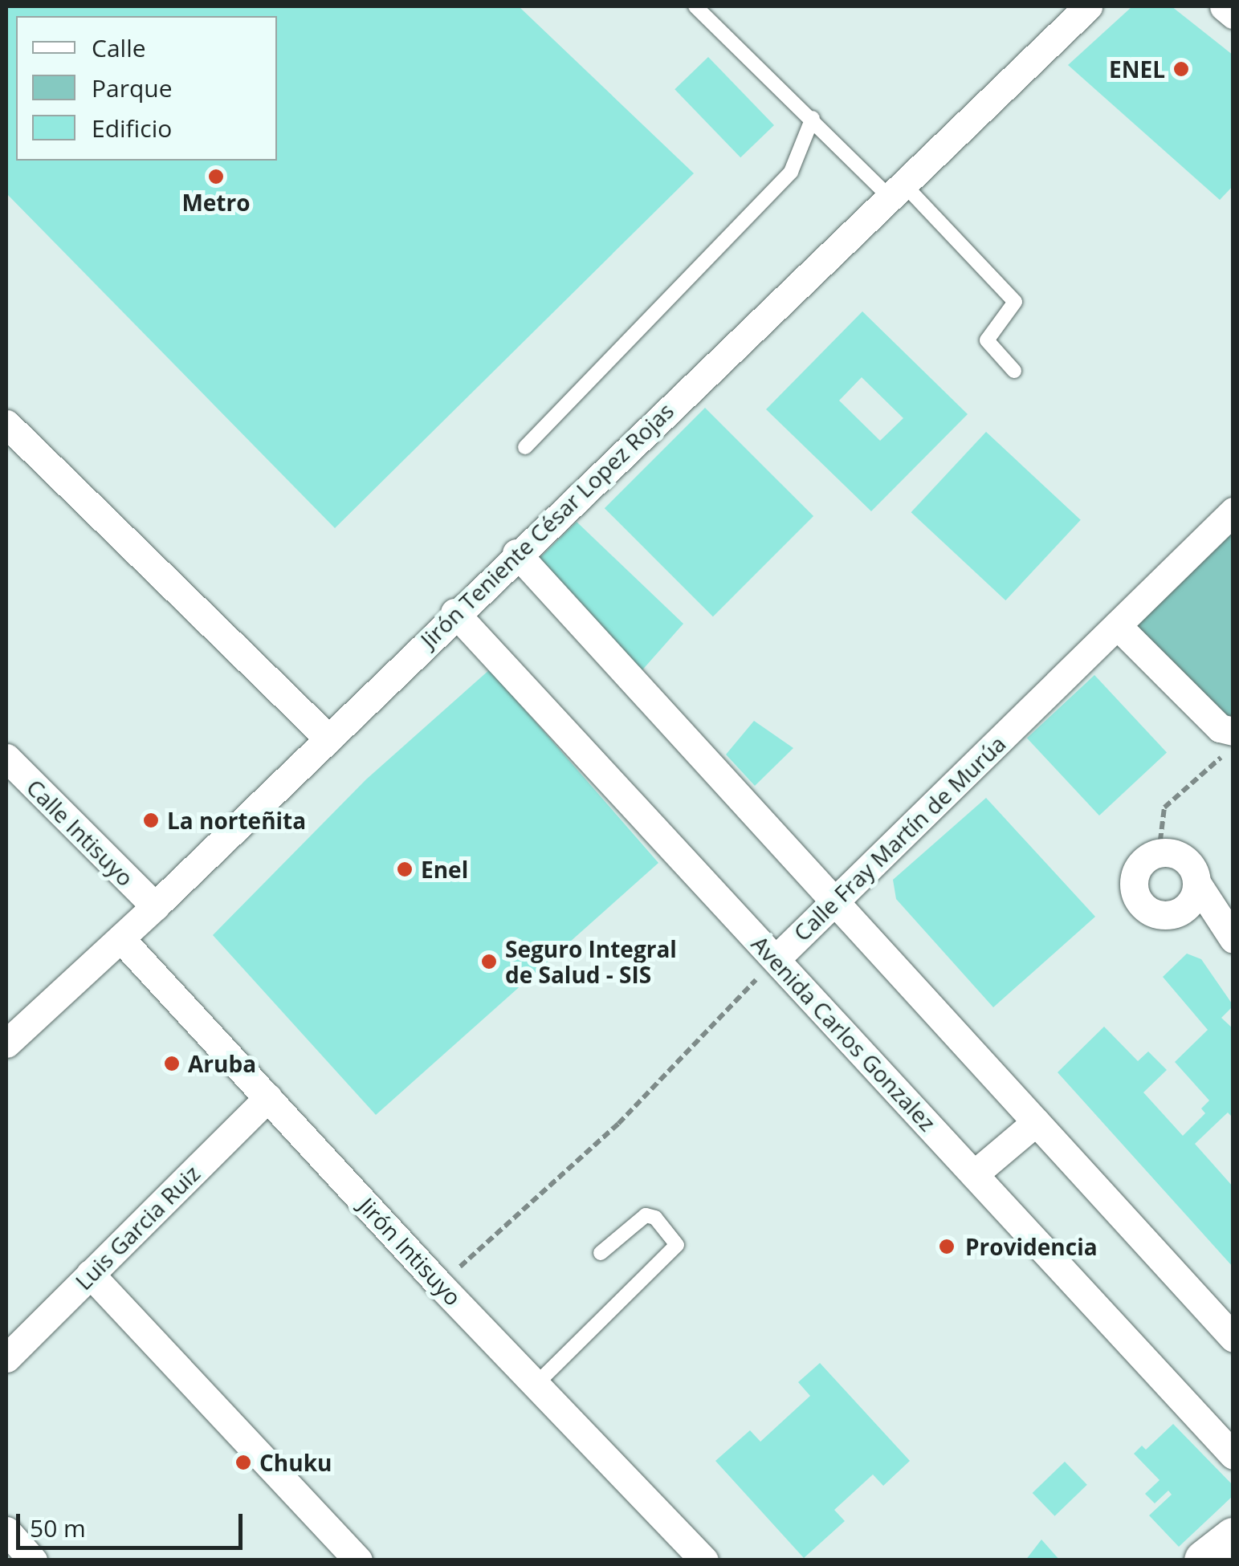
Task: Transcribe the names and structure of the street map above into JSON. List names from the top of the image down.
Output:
{
  "streets": {
    "street": [
      "Jirón Teniente César Lopez Rojas",
      "Calle Intisuyo",
      "Calle Fray Martín de Murúa",
      "Avenida Carlos Gonzalez",
      "Luis Garcia Ruiz",
      "Jirón Intisuyo"
    ]
  },
  "crossings": [
    ["Jirón Teniente César Lopez Rojas", "Calle Intisuyo"],
    ["Jirón Teniente César Lopez Rojas", "Avenida Carlos Gonzalez"],
    ["Jirón Teniente César Lopez Rojas", "Jirón Intisuyo"],
    ["Calle Fray Martín de Murúa", "Avenida Carlos Gonzalez"],
    ["Calle Fray Martín de Murúa", "Jirón Intisuyo"],
    ["Luis Garcia Ruiz", "Jirón Intisuyo"]
  ],
  "places": [
    "ENEL",
    "Metro",
    "La norteñita",
    "Enel",
    "Seguro Integral de Salud - SIS",
    "Aruba",
    "Providencia",
    "Chuku"
  ],
  "legend": ["Calle", "Parque", "Edificio"],
  "scale_bar": "50 m"
}
